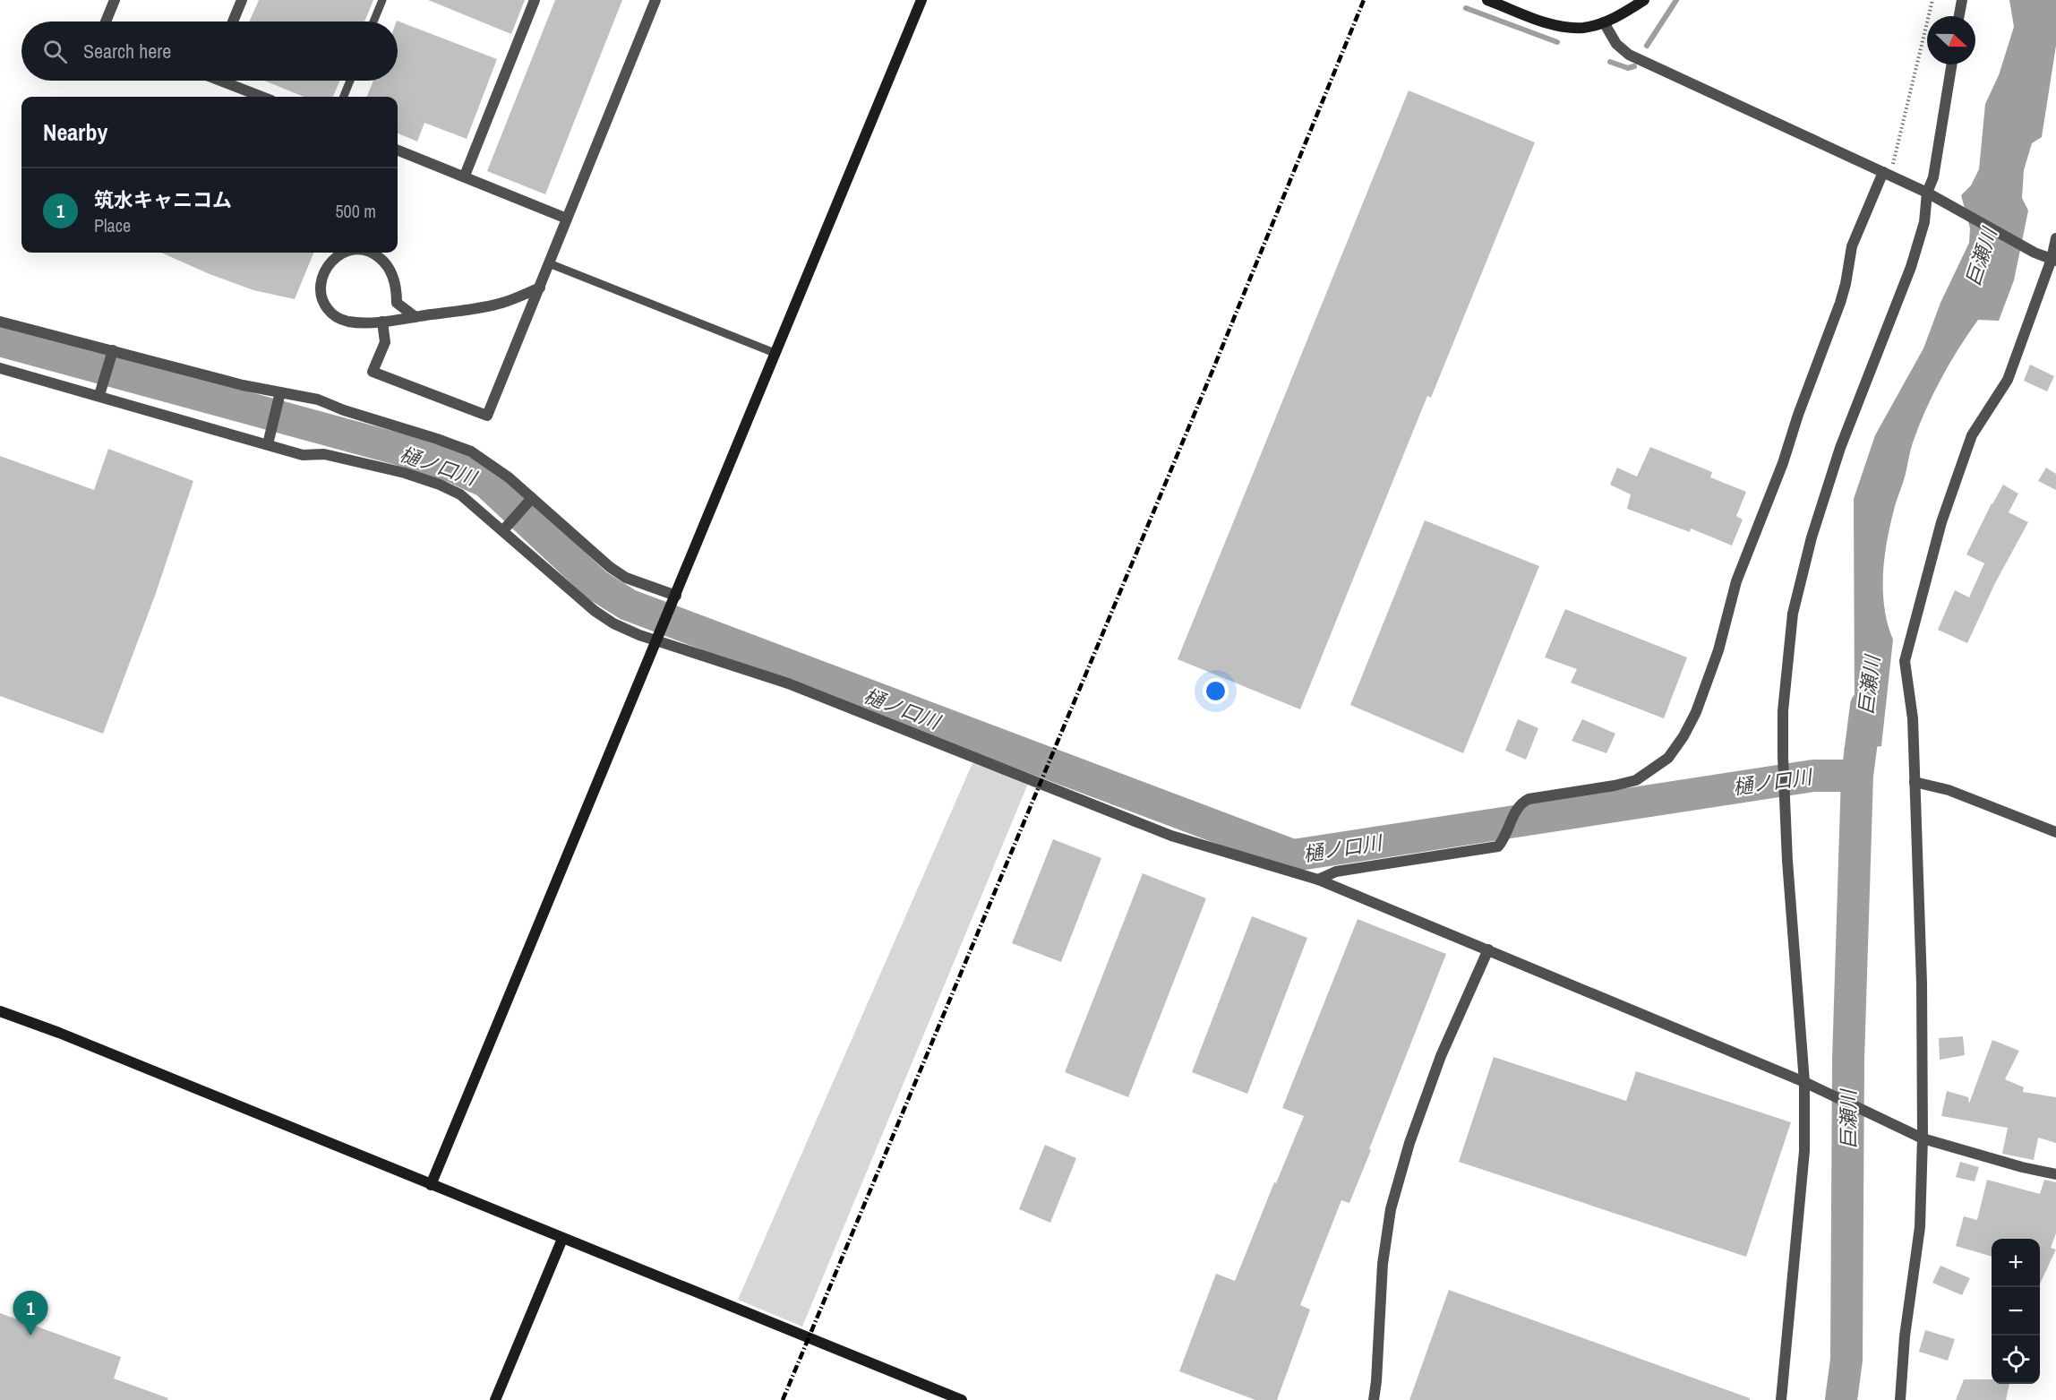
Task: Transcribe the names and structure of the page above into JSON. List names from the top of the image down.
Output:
{
  "water": ["巨瀬川", "樋ノ口川"],
  "north": "right",
  "page": {
    "search": "Search here",
    "heading": "Nearby",
    "list": [
      {
        "mark": "1",
        "name": "筑水キャニコム",
        "note": "Place",
        "value": "500 m"
      }
    ],
    "map_buttons": ["+", "−"],
    "pins": "1"
  }
}
